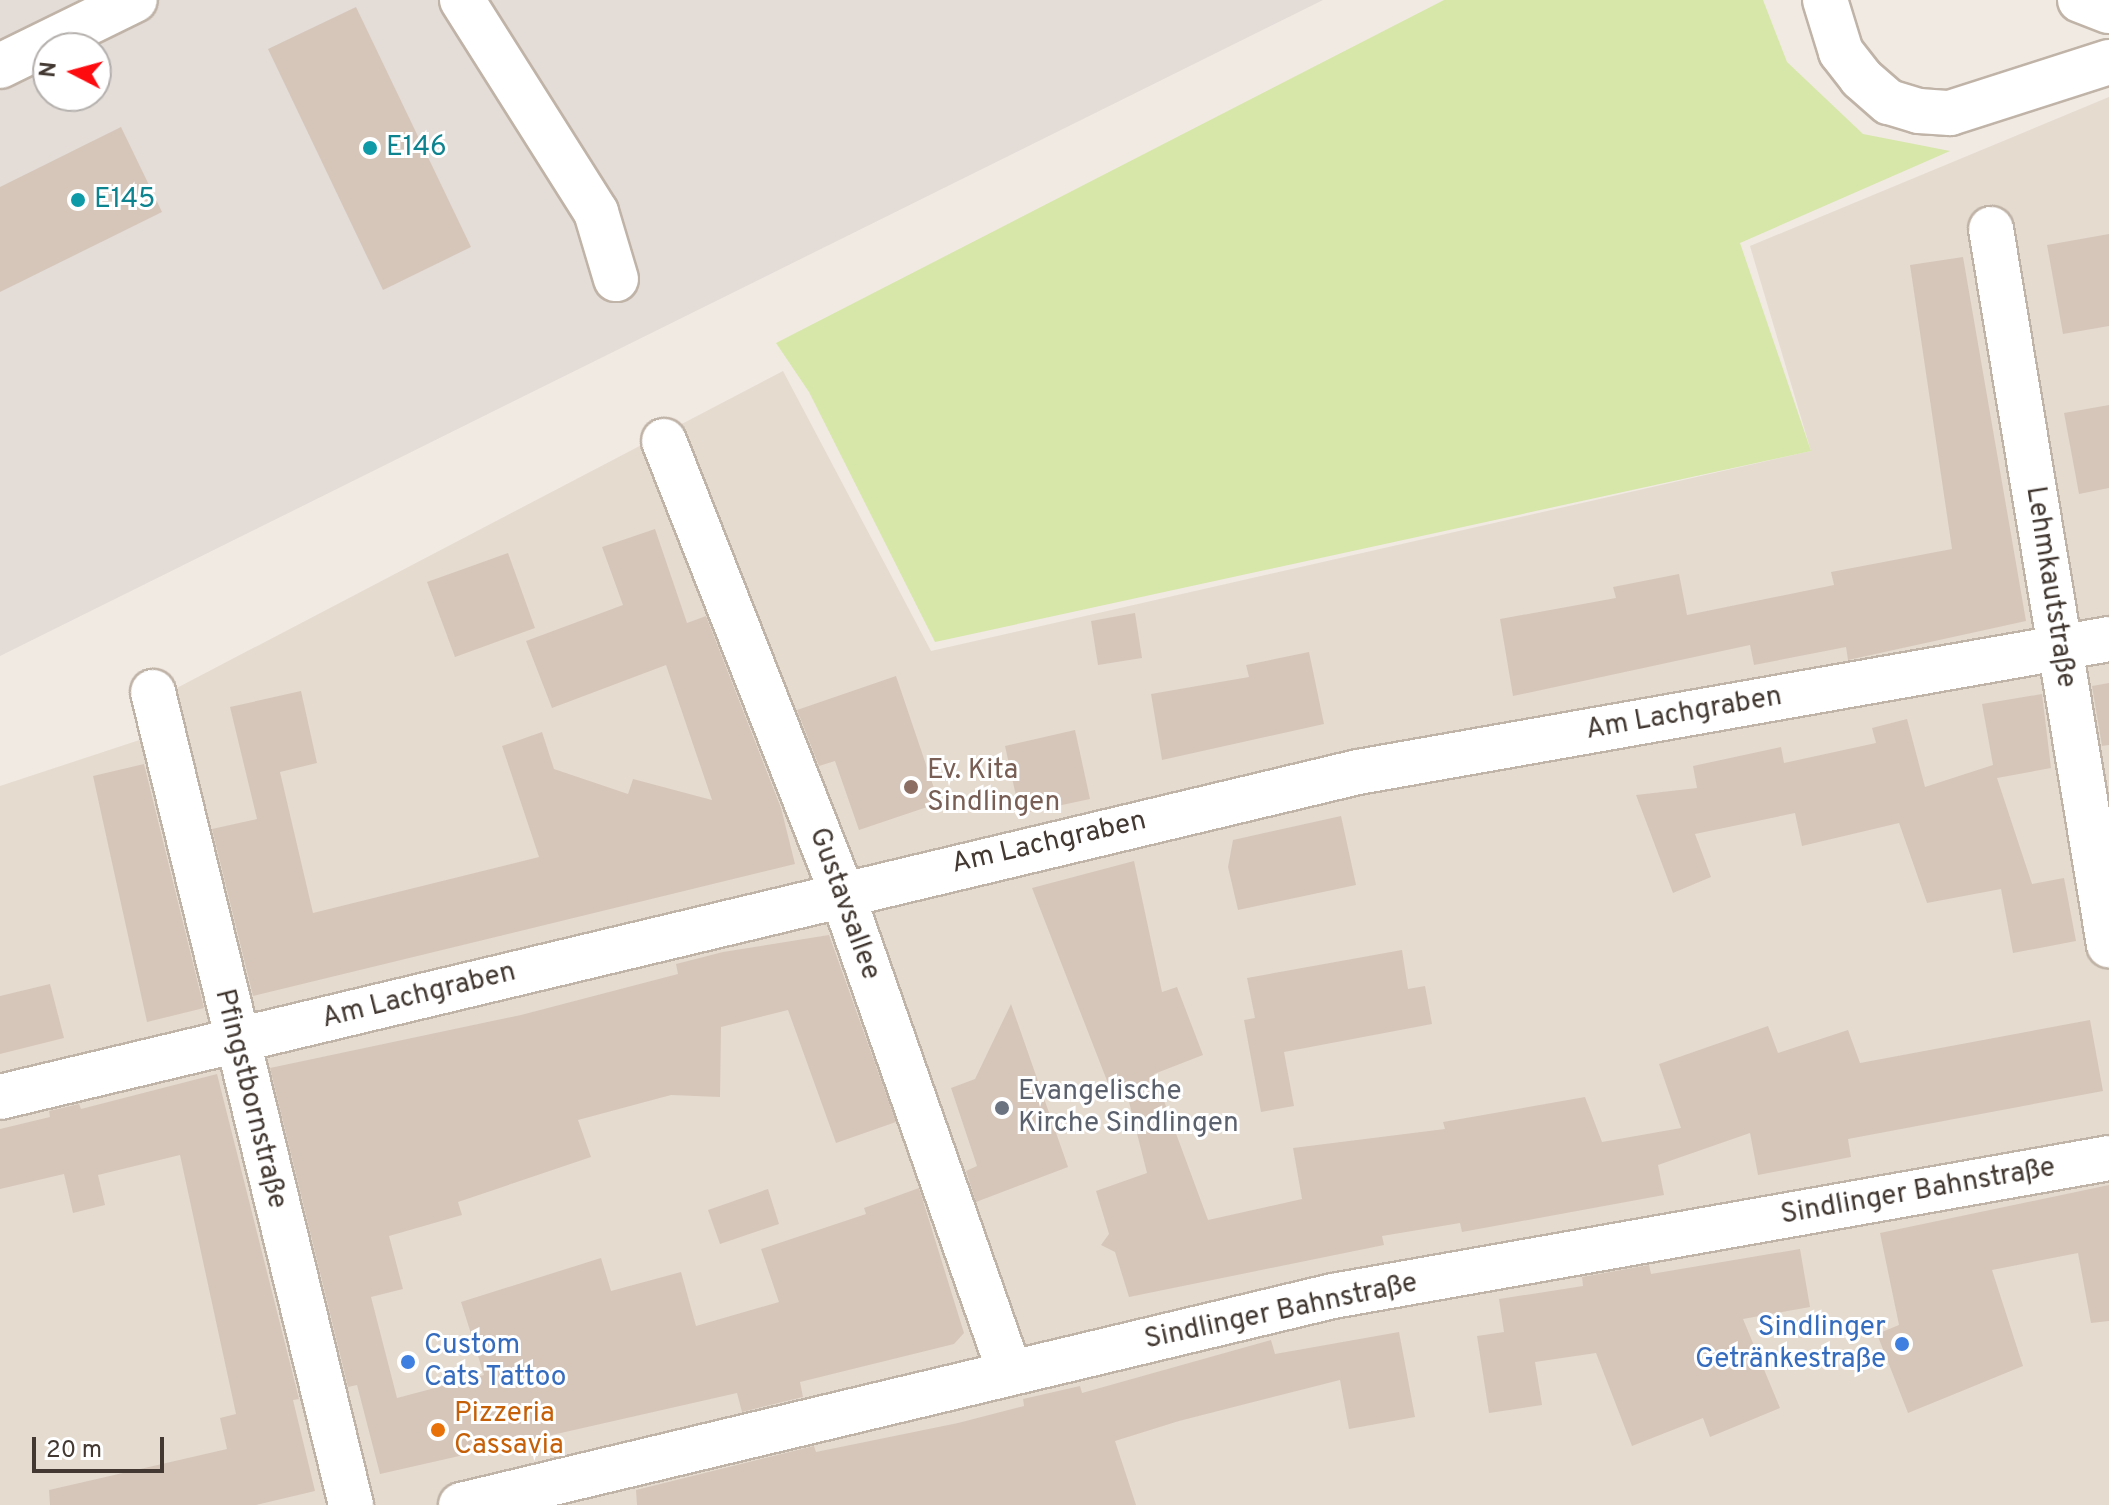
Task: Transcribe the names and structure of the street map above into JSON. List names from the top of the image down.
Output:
{
  "streets": {
    "street": [
      "Lehmkautstraße",
      "Am Lachgraben",
      "Gustavsallee",
      "Pfingstbornstraße",
      "Sindlinger Bahnstraße"
    ]
  },
  "crossings": [
    ["Lehmkautstraße", "Am Lachgraben"],
    ["Am Lachgraben", "Gustavsallee"],
    ["Am Lachgraben", "Pfingstbornstraße"],
    ["Gustavsallee", "Sindlinger Bahnstraße"]
  ],
  "places": [
    "E146",
    "E145",
    "Ev. Kita Sindlingen",
    "Evangelische Kirche Sindlingen",
    "Sindlinger Getränkestraße",
    "Custom Cats Tattoo",
    "Pizzeria Cassavia"
  ],
  "scale_bar": "20 m",
  "north": "left"
}
